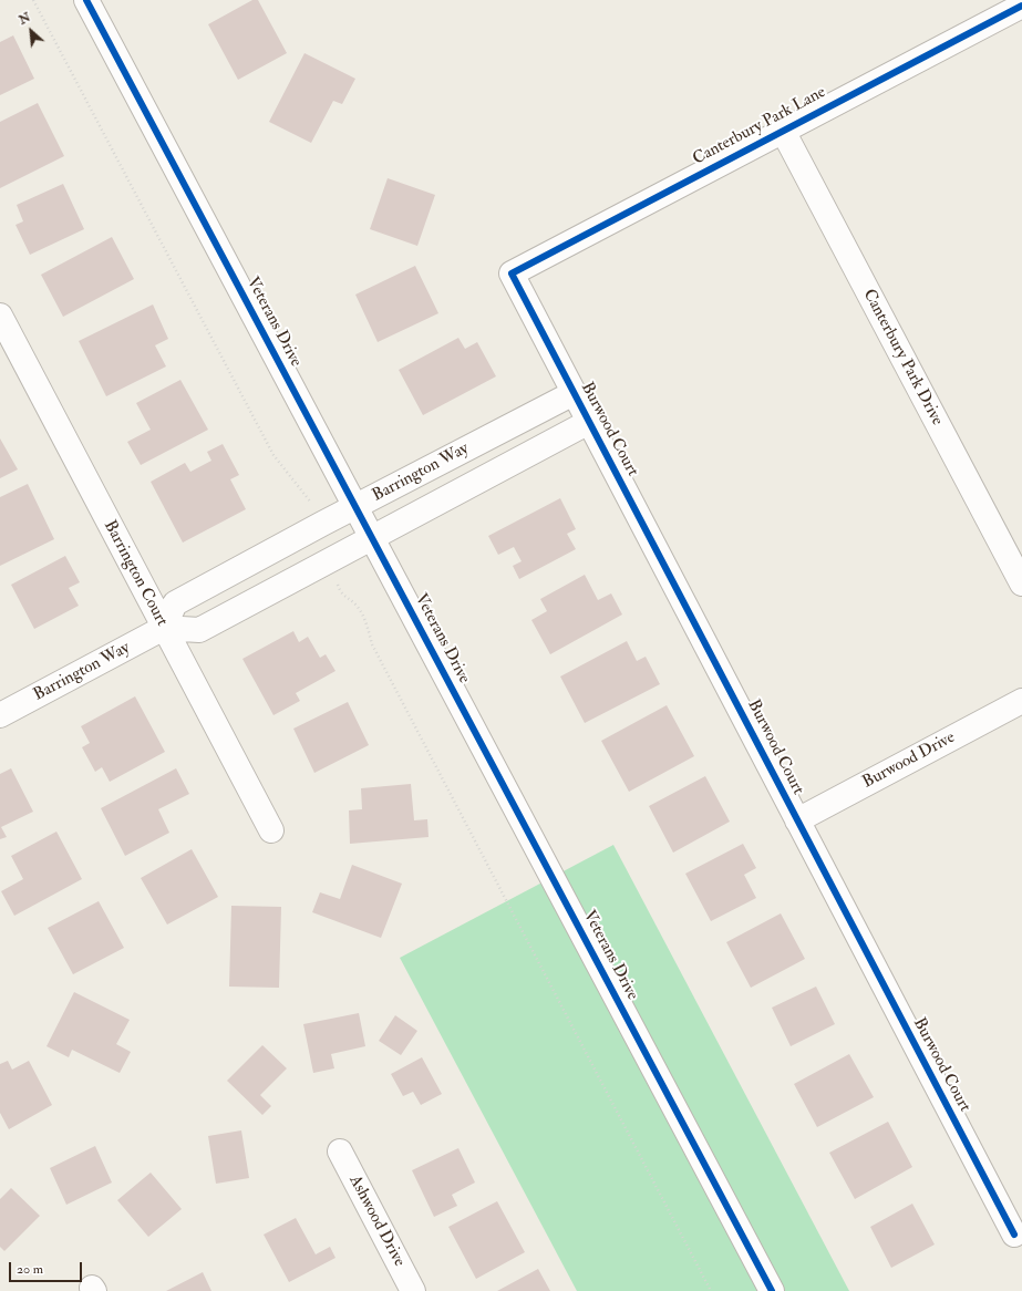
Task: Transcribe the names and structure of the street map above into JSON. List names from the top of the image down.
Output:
{
  "streets": {
    "street": [
      "Canterbury Park Lane",
      "Veterans Drive",
      "Canterbury Park Drive",
      "Burwood Court",
      "Barrington Way",
      "Barrington Court",
      "Burwood Drive",
      "Ashwood Drive"
    ]
  },
  "crossings": [
    ["Canterbury Park Lane", "Canterbury Park Drive"],
    ["Canterbury Park Lane", "Burwood Court"],
    ["Veterans Drive", "Barrington Way"],
    ["Burwood Court", "Barrington Way"],
    ["Burwood Court", "Burwood Drive"],
    ["Barrington Way", "Barrington Court"]
  ],
  "scale_bar": "20 m",
  "north": "top left"
}
